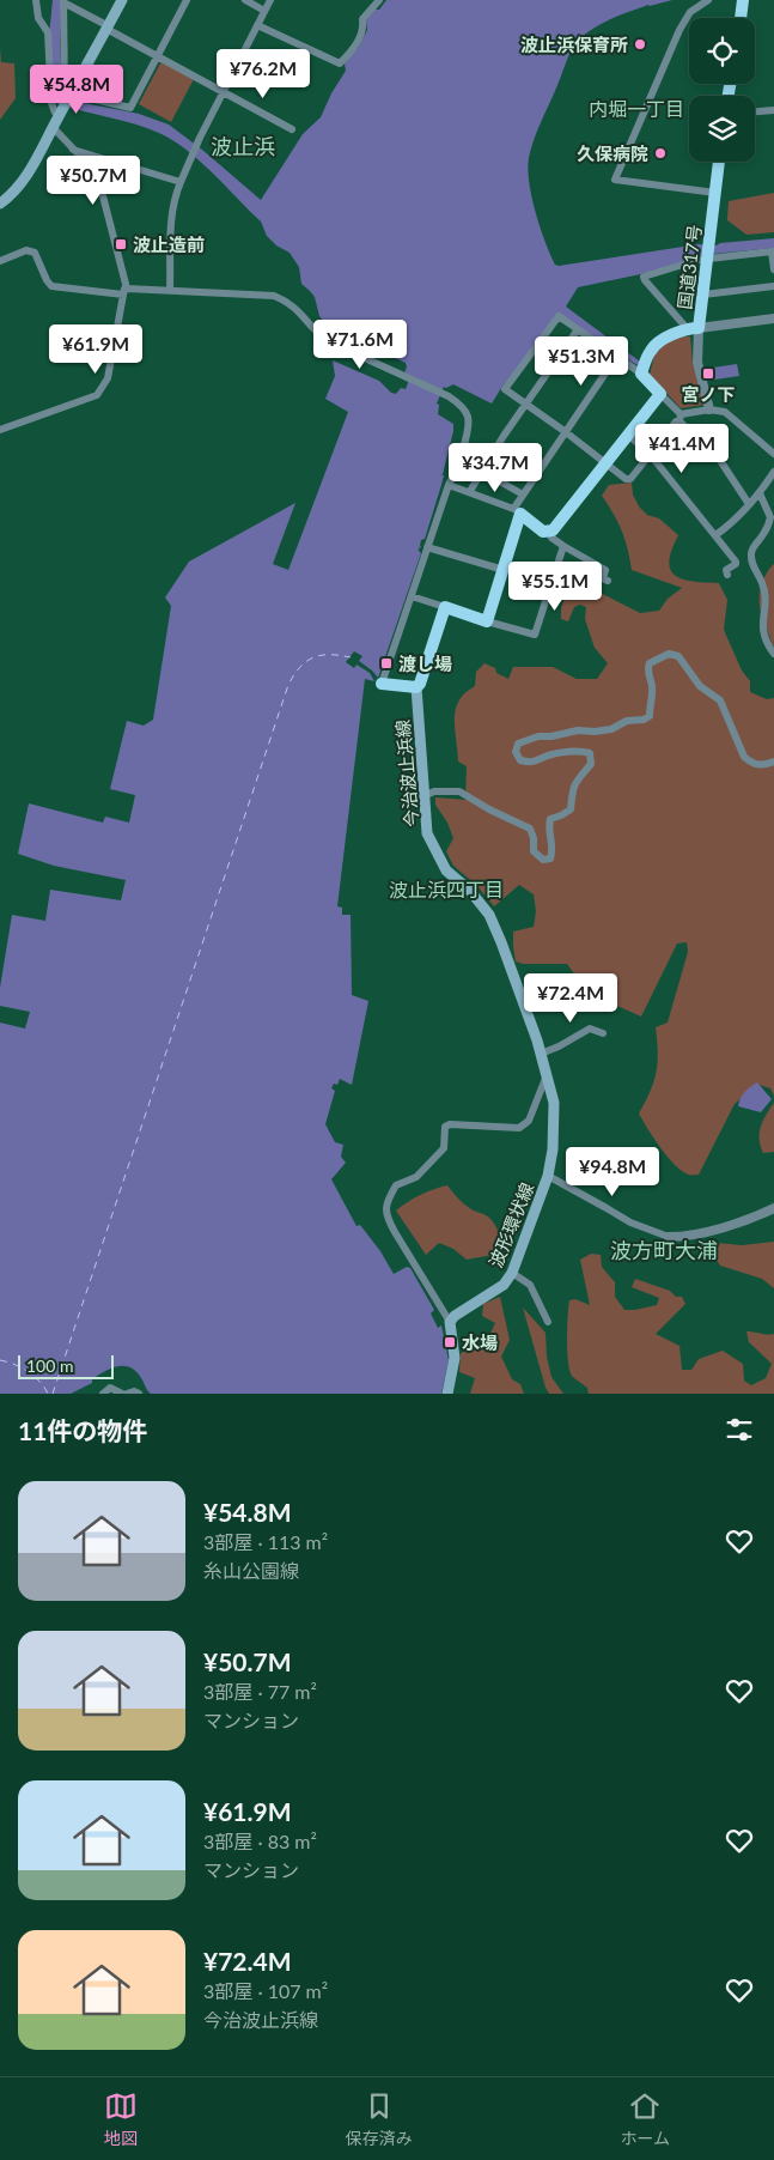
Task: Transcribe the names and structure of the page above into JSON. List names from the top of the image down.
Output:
{
  "streets": {
    "highway": ["国道317号"],
    "main road": ["今治波止浜線", "波形環状線"]
  },
  "crossings": [
    ["今治波止浜線", "波形環状線"]
  ],
  "districts": [
    "内堀一丁目",
    "波止浜",
    "波止浜四丁目",
    "波方町大浦"
  ],
  "places": {
    "other": ["波止浜保育所", "久保病院"],
    "transit": [
      "波止造前",
      "宮ノ下",
      "渡し場",
      "水場"
    ]
  },
  "scale_bar": "100 m",
  "page": {
    "price": [
      "¥76.2M",
      "¥54.8M",
      "¥50.7M",
      "¥71.6M",
      "¥61.9M",
      "¥51.3M",
      "¥41.4M",
      "¥34.7M",
      "¥55.1M",
      "¥72.4M",
      "¥94.8M"
    ],
    "scale": "100 m",
    "heading": "11件の物件",
    "list": [
      {
        "name": "¥54.8M",
        "note": "3部屋 · 113 m² · 糸山公園線"
      },
      {
        "name": "¥50.7M",
        "note": "3部屋 · 77 m² · マンション"
      },
      {
        "name": "¥61.9M",
        "note": "3部屋 · 83 m² · マンション"
      },
      {
        "name": "¥72.4M",
        "note": "3部屋 · 107 m² · 今治波止浜線"
      }
    ],
    "tabs": ["地図", "保存済み", "ホーム"]
  }
}
